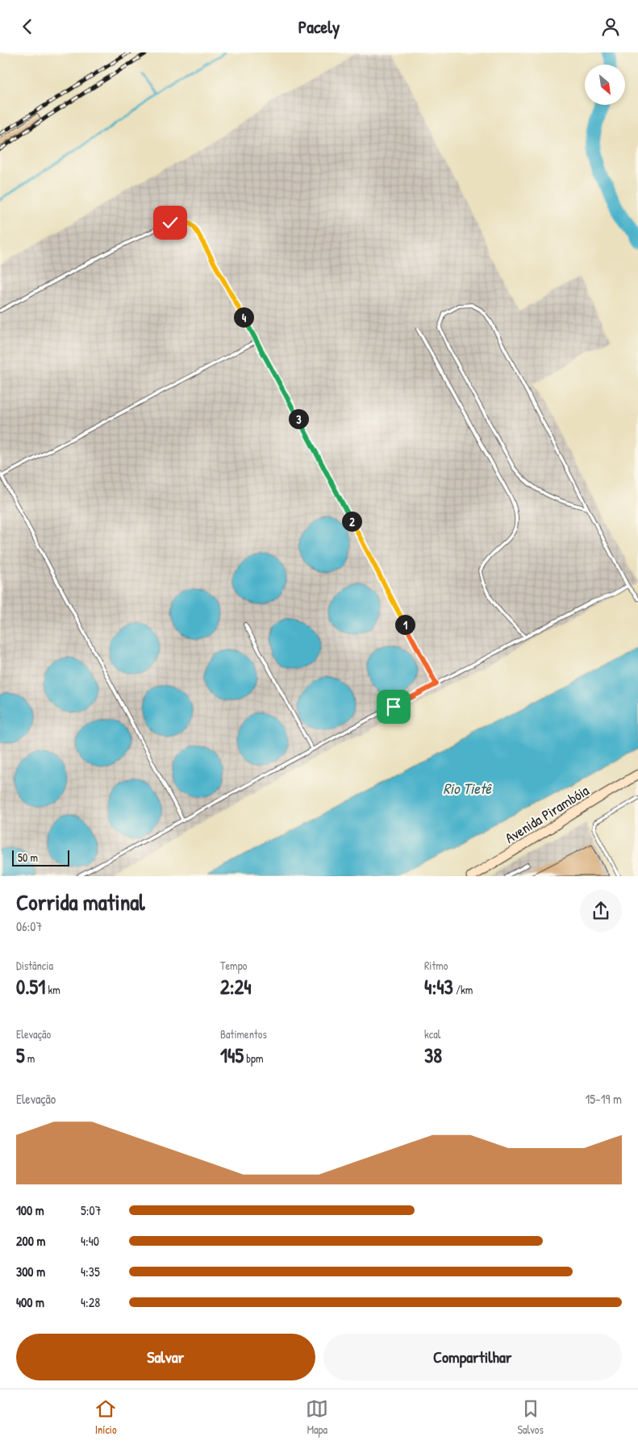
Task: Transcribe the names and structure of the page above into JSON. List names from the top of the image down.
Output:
{
  "streets": {
    "main road": ["Avenida Pirambóia"]
  },
  "water": ["Rio Tietê"],
  "scale_bar": "50 m",
  "north": "bottom right",
  "page": {
    "header": "Pacely",
    "pins": [
      "4",
      "3",
      "2",
      "1"
    ],
    "scale": "50 m",
    "heading": ["Corrida matinal", "06:07"],
    "stats": [
      ["Distância", "0.51 km"],
      ["Tempo", "2:24"],
      ["Ritmo", "4:43 /km"],
      ["Elevação", "5 m"],
      ["Batimentos", "145 bpm"],
      ["kcal", "38"]
    ],
    "chart": ["Elevação", "15–19 m"],
    "list": [
      {
        "name": "100 m",
        "note": "5:07"
      },
      {
        "name": "200 m",
        "note": "4:40"
      },
      {
        "name": "300 m",
        "note": "4:35"
      },
      {
        "name": "400 m",
        "note": "4:28"
      }
    ],
    "buttons": ["Salvar", "Compartilhar"],
    "tabs": ["Início", "Mapa", "Salvos"]
  }
}
